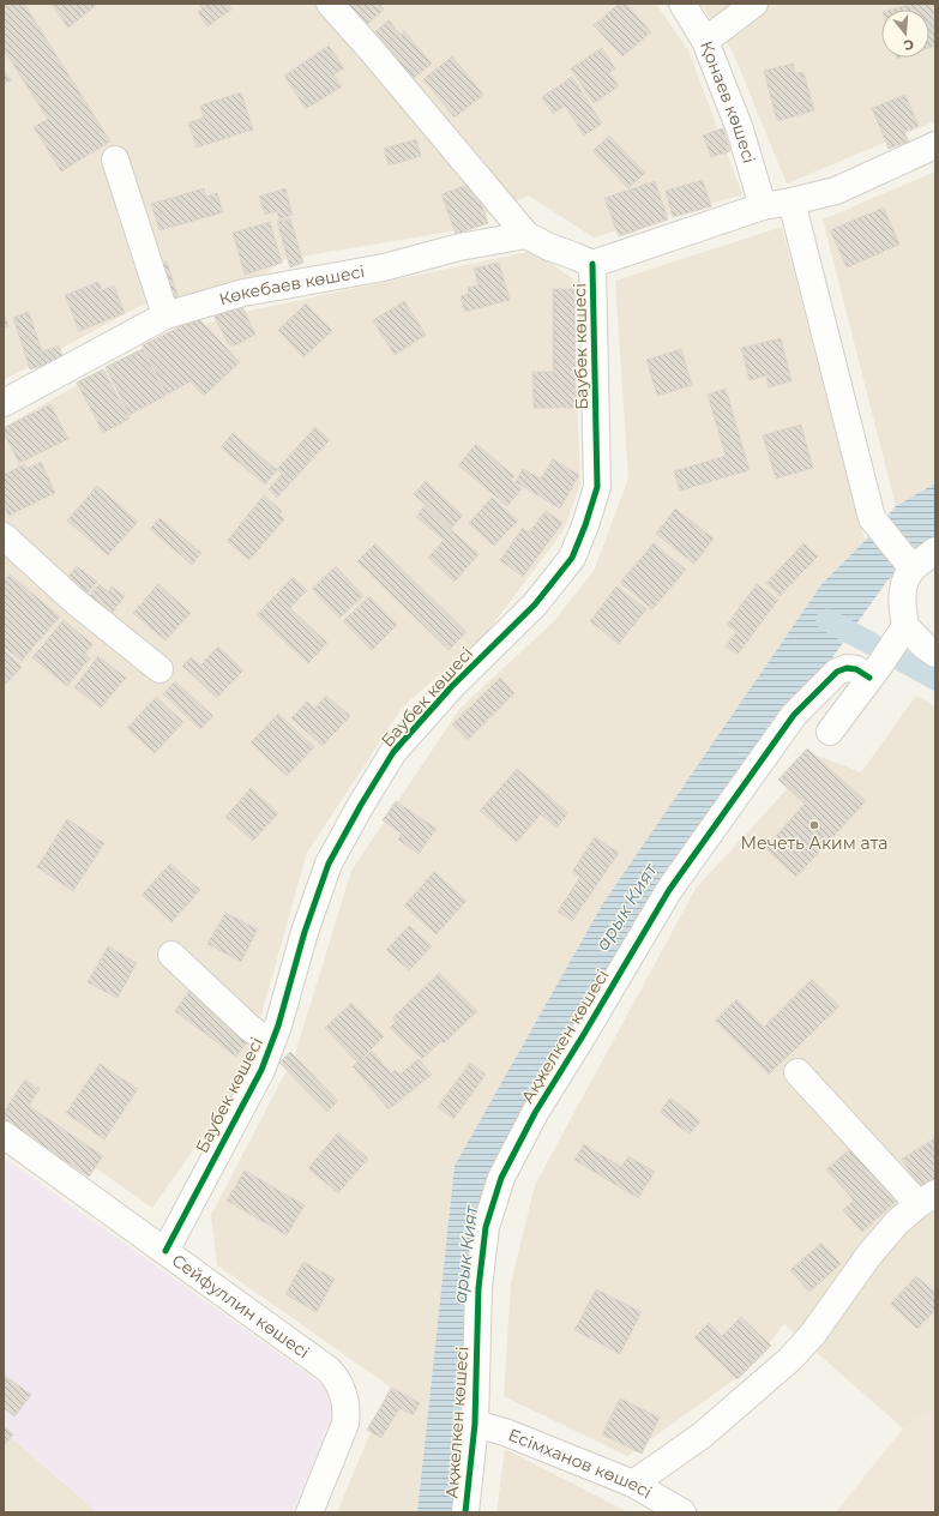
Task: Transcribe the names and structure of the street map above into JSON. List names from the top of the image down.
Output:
{
  "streets": {
    "street": [
      "Қонаев көшесі",
      "Көкебаев көшесі",
      "Баубек көшесі",
      "Ақжелкен көшесі",
      "Сейфуллин көшесі",
      "Есімханов көшесі"
    ]
  },
  "crossings": [
    ["Қонаев көшесі", "Баубек көшесі"],
    ["Баубек көшесі", "Сейфуллин көшесі"],
    ["Ақжелкен көшесі", "Есімханов көшесі"]
  ],
  "water": ["арык Кият"],
  "places": ["Мечеть Аким ата"],
  "north": "bottom"
}
